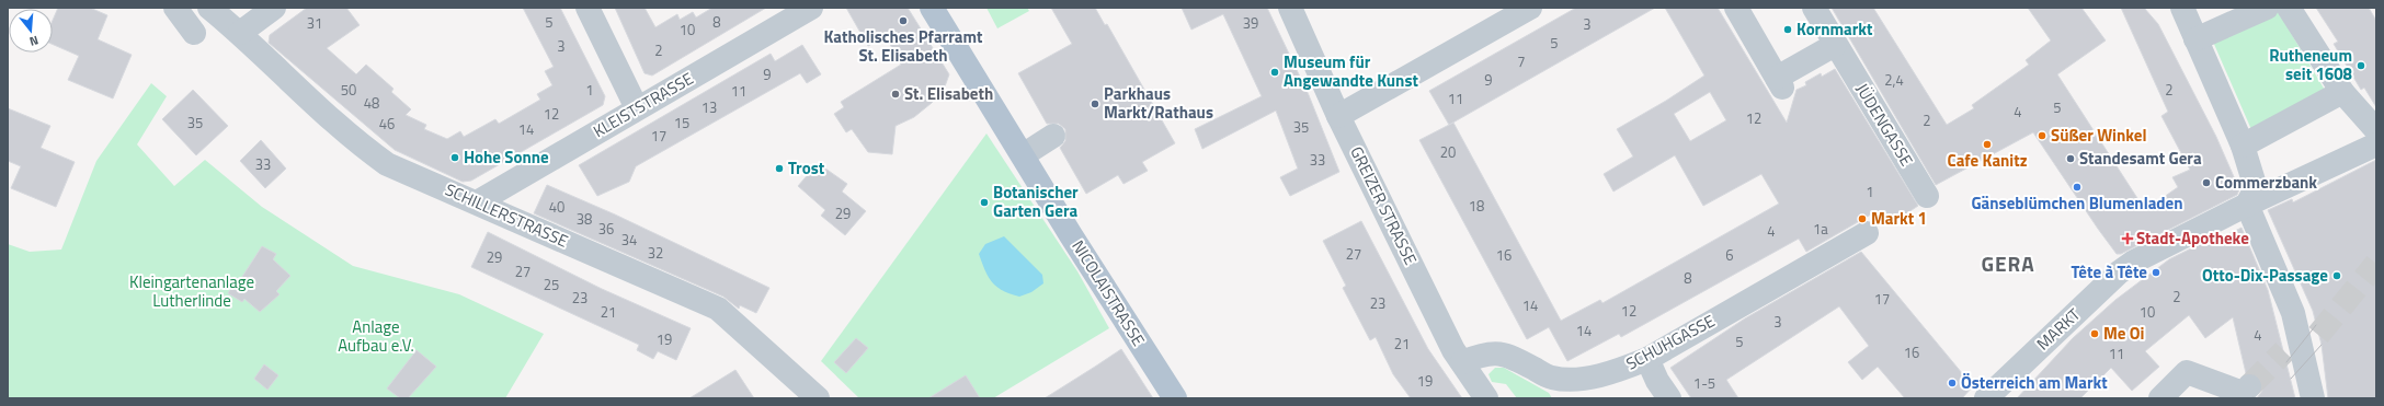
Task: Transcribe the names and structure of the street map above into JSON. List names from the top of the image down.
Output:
{
  "streets": {
    "main road": ["NICOLAISTRASSE"],
    "street": [
      "KLEISTSTRASSE",
      "JÜDENGASSE",
      "GREIZER STRASSE",
      "SCHILLERSTRASSE",
      "MARKT",
      "SCHUHGASSE"
    ]
  },
  "crossings": [
    ["KLEISTSTRASSE", "SCHILLERSTRASSE"],
    ["GREIZER STRASSE", "SCHUHGASSE"]
  ],
  "districts": ["GERA"],
  "parks": ["Kleingartenanlage Lutherlinde", "Anlage Aufbau e.V."],
  "places": {
    "other": [
      "Katholisches Pfarramt St. Elisabeth",
      "Kornmarkt",
      "Rutheneum seit 1608",
      "Museum für Angewandte Kunst",
      "St. Elisabeth",
      "Parkhaus Markt/Rathaus",
      "Süßer Winkel",
      "Cafe Kanitz",
      "Hohe Sonne",
      "Standesamt Gera",
      "Trost",
      "Commerzbank",
      "Gänseblümchen Blumenladen",
      "Botanischer Garten Gera",
      "Markt 1",
      "Tête à Tête",
      "Otto-Dix-Passage",
      "Me Oi",
      "Österreich am Markt"
    ],
    "health": ["Stadt-Apotheke"]
  },
  "house_numbers": [
    "5",
    "8",
    "31",
    "39",
    "3",
    "10",
    "5",
    "3",
    "2",
    "7",
    "9",
    "9",
    "2,4",
    "50",
    "1",
    "2",
    "11",
    "11",
    "48",
    "13",
    "5",
    "4",
    "12",
    "12",
    "2",
    "35",
    "15",
    "46",
    "35",
    "14",
    "17",
    "20",
    "33",
    "33",
    "1",
    "18",
    "40",
    "29",
    "38",
    "36",
    "1a",
    "4",
    "34",
    "32",
    "27",
    "16",
    "6",
    "29",
    "27",
    "8",
    "25",
    "2",
    "23",
    "17",
    "23",
    "14",
    "12",
    "21",
    "10",
    "3",
    "14",
    "4",
    "19",
    "5",
    "21",
    "16",
    "11",
    "19",
    "1-5"
  ],
  "north": "bottom"
}
